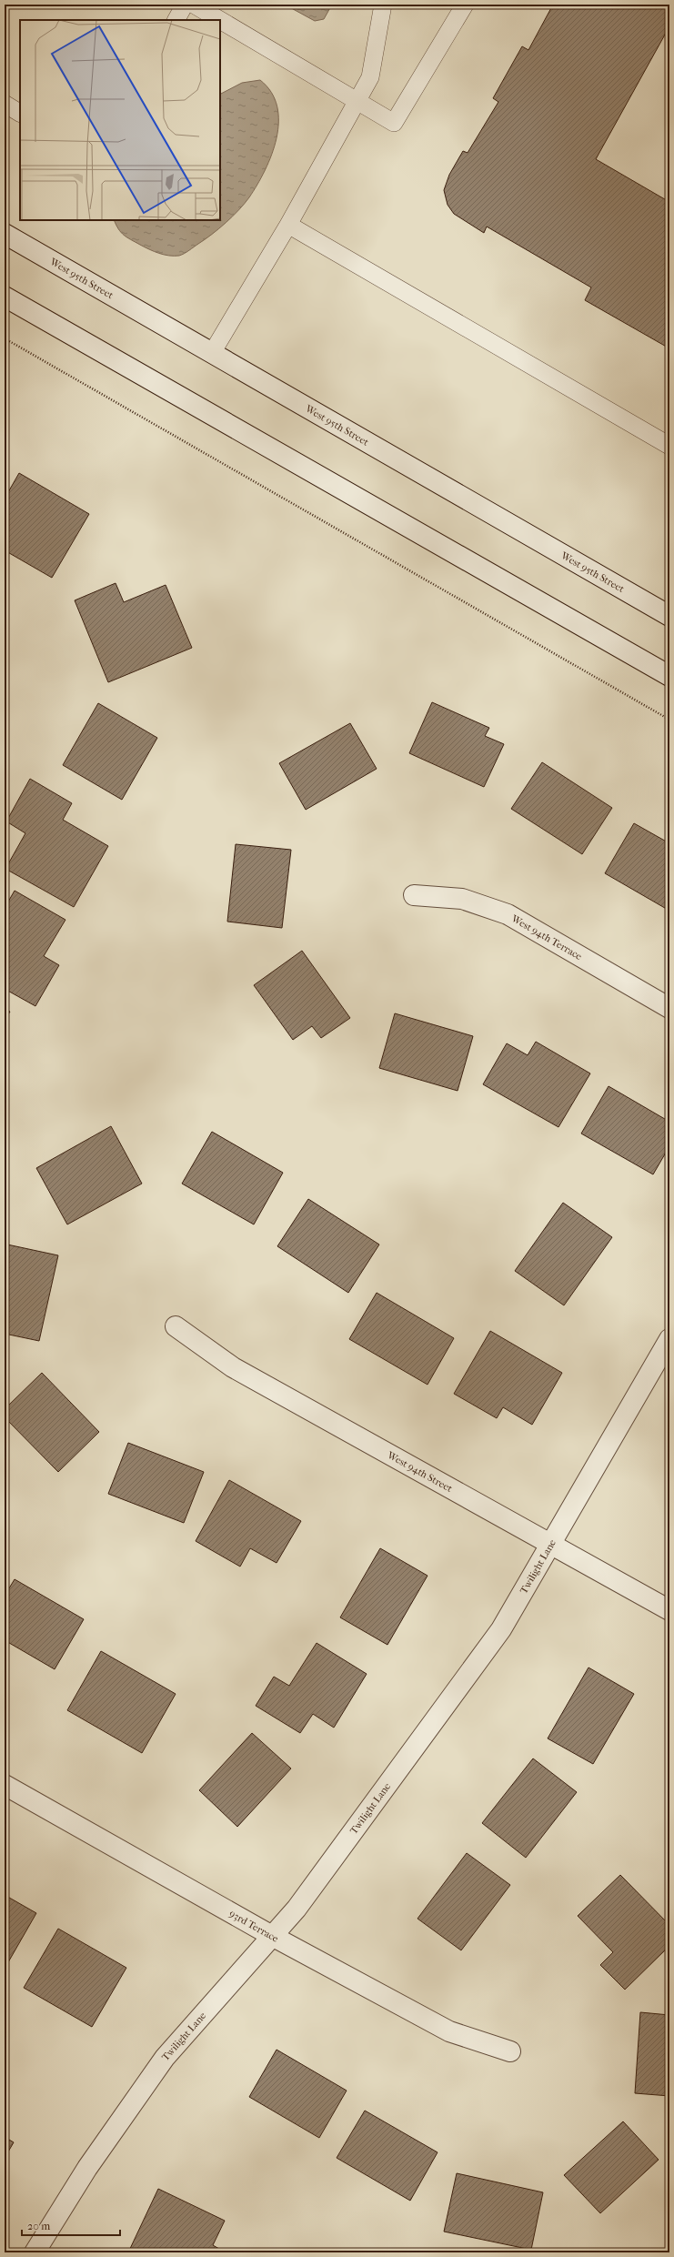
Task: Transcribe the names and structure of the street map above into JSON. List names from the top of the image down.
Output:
{
  "streets": {
    "street": [
      "West 95th Street",
      "West 94th Terrace",
      "West 94th Street",
      "Twilight Lane",
      "93rd Terrace"
    ]
  },
  "crossings": [
    ["West 94th Street", "Twilight Lane"],
    ["Twilight Lane", "93rd Terrace"]
  ],
  "scale_bar": "20 m"
}
